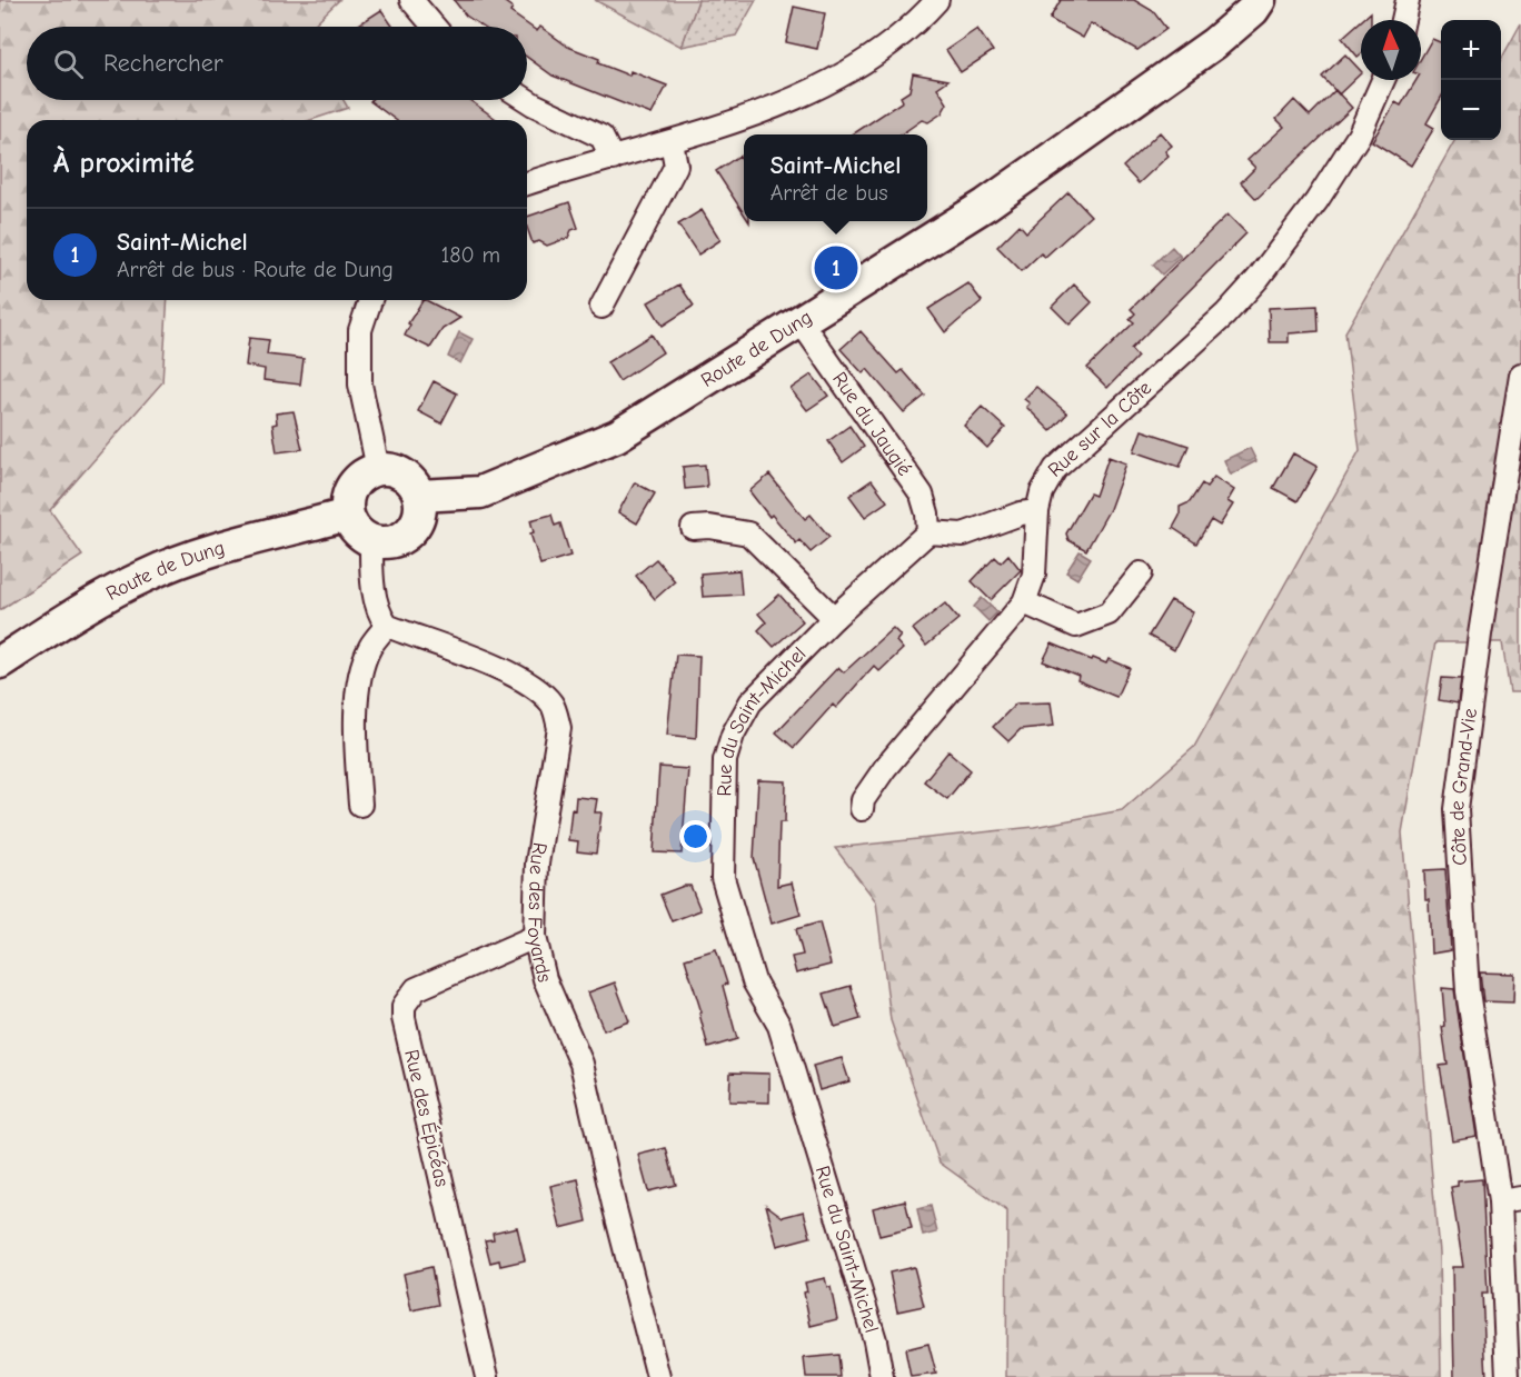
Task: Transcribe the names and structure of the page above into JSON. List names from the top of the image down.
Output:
{
  "streets": {
    "street": [
      "Route de Dung",
      "Rue du Jaugié",
      "Rue sur la Côte",
      "Rue du Saint-Michel",
      "Côte de Grand-Vie",
      "Rue des Foyards",
      "Rue des Épicéas"
    ]
  },
  "crossings": [
    ["Route de Dung", "Rue du Jaugié"],
    ["Rue du Jaugié", "Rue du Saint-Michel"],
    ["Rue des Foyards", "Rue des Épicéas"]
  ],
  "north": "top",
  "page": {
    "map_buttons": ["+", "−"],
    "search": "Rechercher",
    "heading": "À proximité",
    "popup": ["Saint-Michel", "Arrêt de bus"],
    "list": [
      {
        "mark": "1",
        "name": "Saint-Michel",
        "note": "Arrêt de bus · Route de Dung",
        "value": "180 m"
      }
    ],
    "pins": "1"
  }
}
